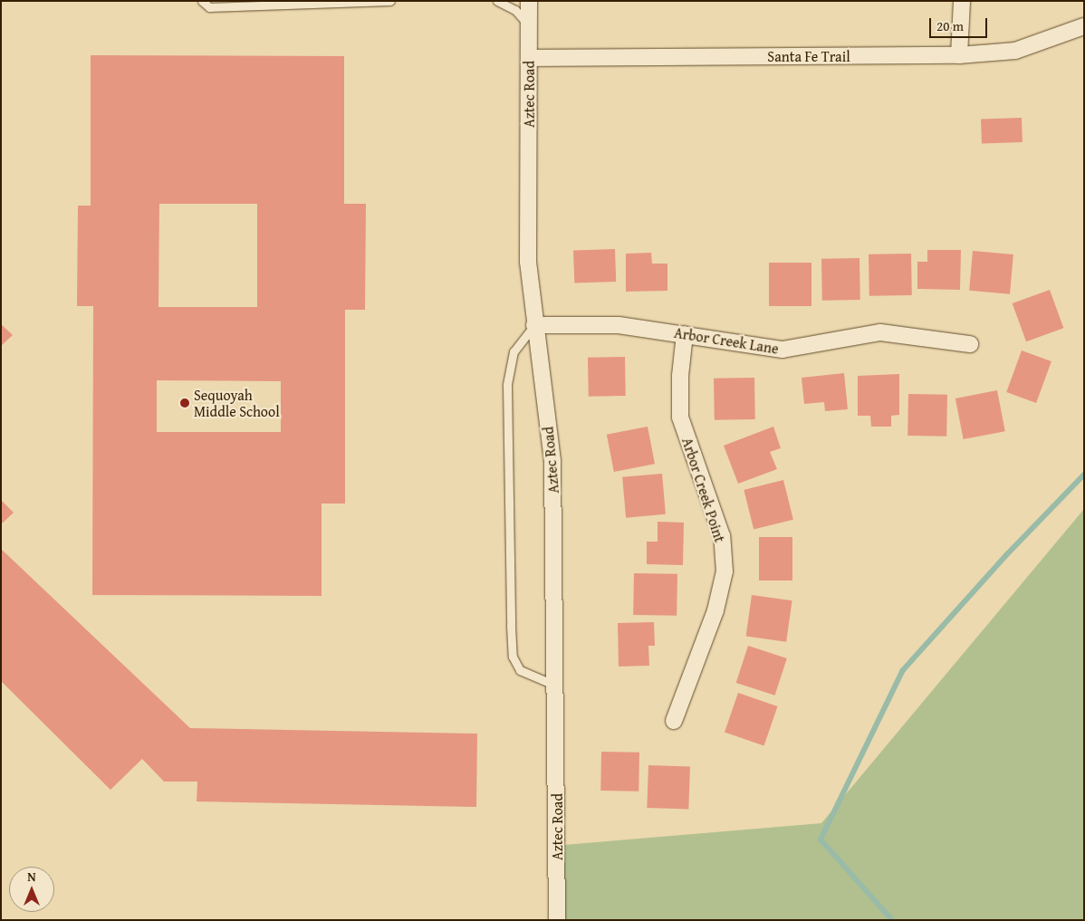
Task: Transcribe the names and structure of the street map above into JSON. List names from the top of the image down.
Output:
{
  "streets": {
    "street": [
      "Santa Fe Trail",
      "Aztec Road",
      "Arbor Creek Lane",
      "Arbor Creek Point"
    ]
  },
  "crossings": [
    ["Santa Fe Trail", "Aztec Road"],
    ["Aztec Road", "Arbor Creek Lane"],
    ["Arbor Creek Lane", "Arbor Creek Point"]
  ],
  "places": ["Sequoyah Middle School"],
  "scale_bar": "20 m",
  "north": "top"
}
